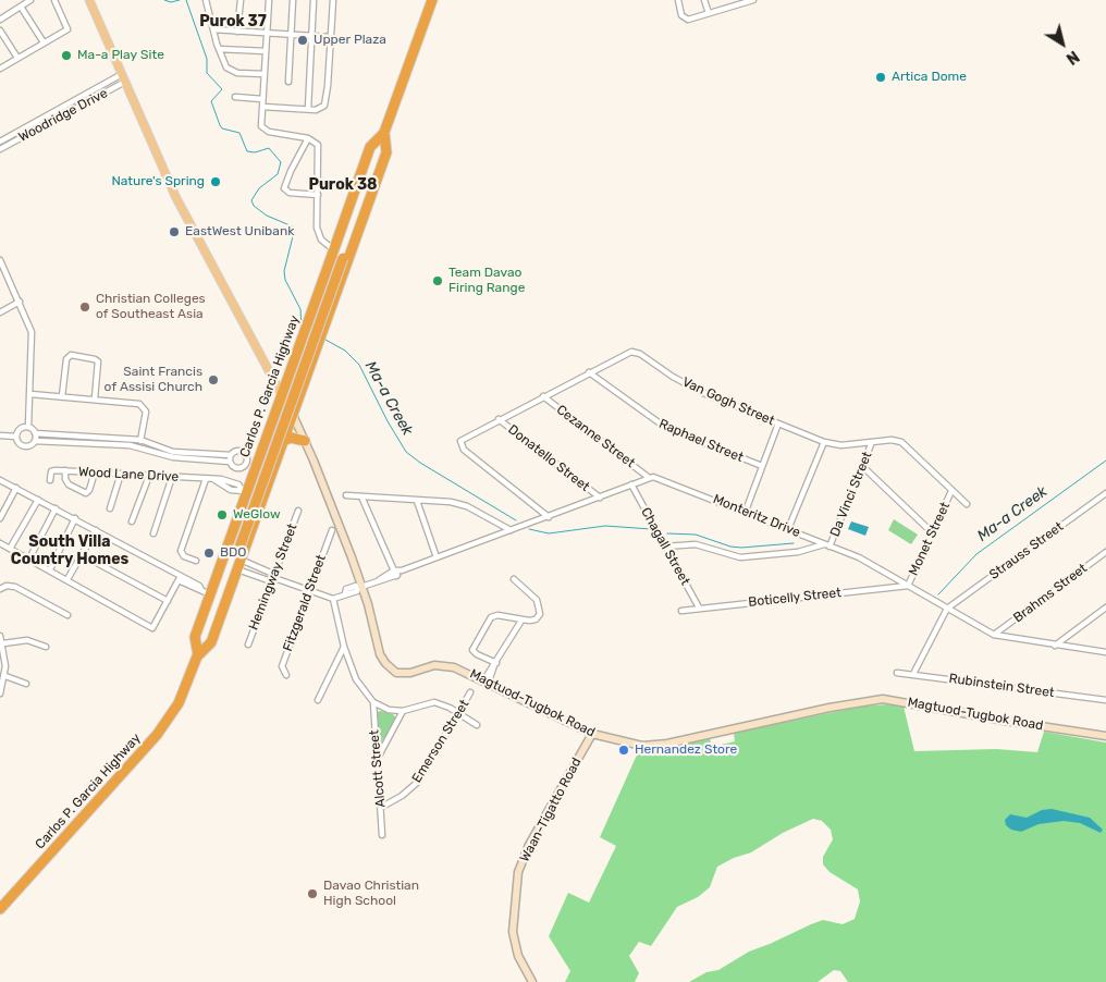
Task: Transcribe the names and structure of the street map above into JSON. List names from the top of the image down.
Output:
{
  "streets": {
    "highway": ["Carlos P. Garcia Highway"],
    "main road": ["Magtuod-Tugbok Road", "Waan-Tigatto Road"],
    "street": [
      "Woodridge Drive",
      "Van Gogh Street",
      "Cezanne Street",
      "Raphael Street",
      "Donatello Street",
      "Wood Lane Drive",
      "Da Vinci Street",
      "Monteritz Drive",
      "Monet Street",
      "Chagall Street",
      "Strauss Street",
      "Hemingway Street",
      "Brahms Street",
      "Boticelly Street",
      "Fitzgerald Street",
      "Rubinstein Street",
      "Emerson Street",
      "Alcott Street"
    ]
  },
  "crossings": [
    ["Carlos P. Garcia Highway", "Wood Lane Drive"],
    ["Carlos P. Garcia Highway", "Magtuod-Tugbok Road"],
    ["Van Gogh Street", "Cezanne Street"],
    ["Van Gogh Street", "Raphael Street"],
    ["Van Gogh Street", "Donatello Street"],
    ["Van Gogh Street", "Da Vinci Street"],
    ["Van Gogh Street", "Monet Street"],
    ["Cezanne Street", "Monteritz Drive"],
    ["Da Vinci Street", "Monteritz Drive"],
    ["Monteritz Drive", "Monet Street"],
    ["Monteritz Drive", "Strauss Street"],
    ["Monteritz Drive", "Brahms Street"],
    ["Monteritz Drive", "Boticelly Street"],
    ["Monet Street", "Boticelly Street"],
    ["Chagall Street", "Boticelly Street"],
    ["Magtuod-Tugbok Road", "Waan-Tigatto Road"],
    ["Emerson Street", "Alcott Street"]
  ],
  "districts": ["Purok 37", "Purok 38", "South Villa Country Homes"],
  "water": ["Ma-a Creek"],
  "places": [
    "Upper Plaza",
    "Ma-a Play Site",
    "Artica Dome",
    "Nature's Spring",
    "EastWest Unibank",
    "Team Davao Firing Range",
    "Christian Colleges of Southeast Asia",
    "Saint Francis of Assisi Church",
    "WeGlow",
    "BDO",
    "Hernandez Store",
    "Davao Christian High School"
  ],
  "north": "bottom right"
}
